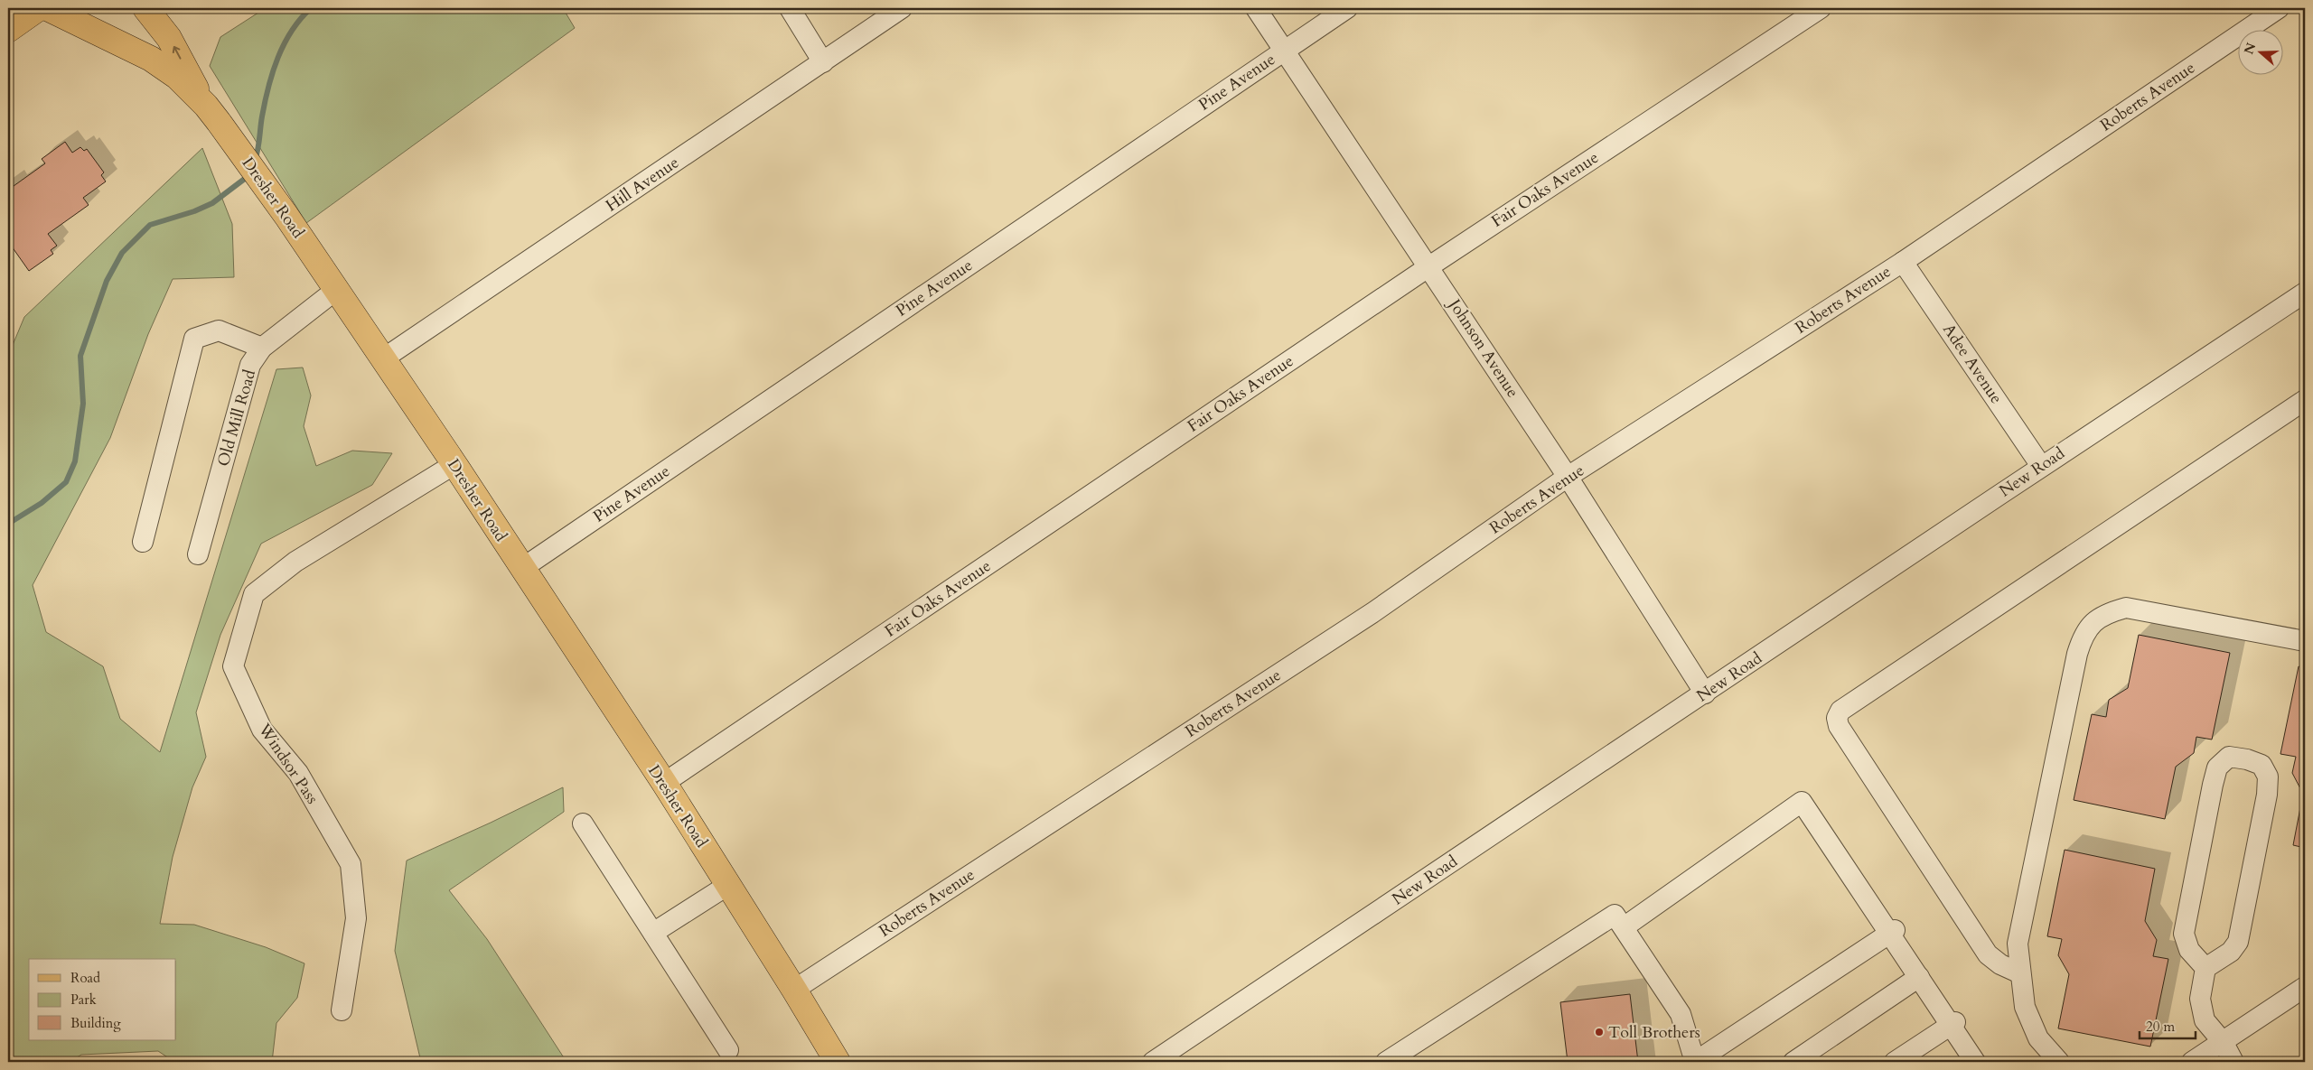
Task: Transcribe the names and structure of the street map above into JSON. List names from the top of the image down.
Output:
{
  "streets": {
    "main road": ["Dresher Road"],
    "street": [
      "Pine Avenue",
      "Roberts Avenue",
      "Hill Avenue",
      "Fair Oaks Avenue",
      "Johnson Avenue",
      "Adee Avenue",
      "Old Mill Road",
      "New Road",
      "Windsor Pass"
    ]
  },
  "crossings": [
    ["Pine Avenue", "Dresher Road"],
    ["Pine Avenue", "Johnson Avenue"],
    ["Roberts Avenue", "Dresher Road"],
    ["Roberts Avenue", "Johnson Avenue"],
    ["Roberts Avenue", "Adee Avenue"],
    ["Hill Avenue", "Dresher Road"],
    ["Fair Oaks Avenue", "Dresher Road"],
    ["Fair Oaks Avenue", "Johnson Avenue"],
    ["Dresher Road", "Old Mill Road"],
    ["Dresher Road", "Windsor Pass"],
    ["Johnson Avenue", "New Road"],
    ["Adee Avenue", "New Road"]
  ],
  "places": ["Toll Brothers"],
  "legend": ["Road", "Park", "Building"],
  "scale_bar": "20 m",
  "north": "left"
}
